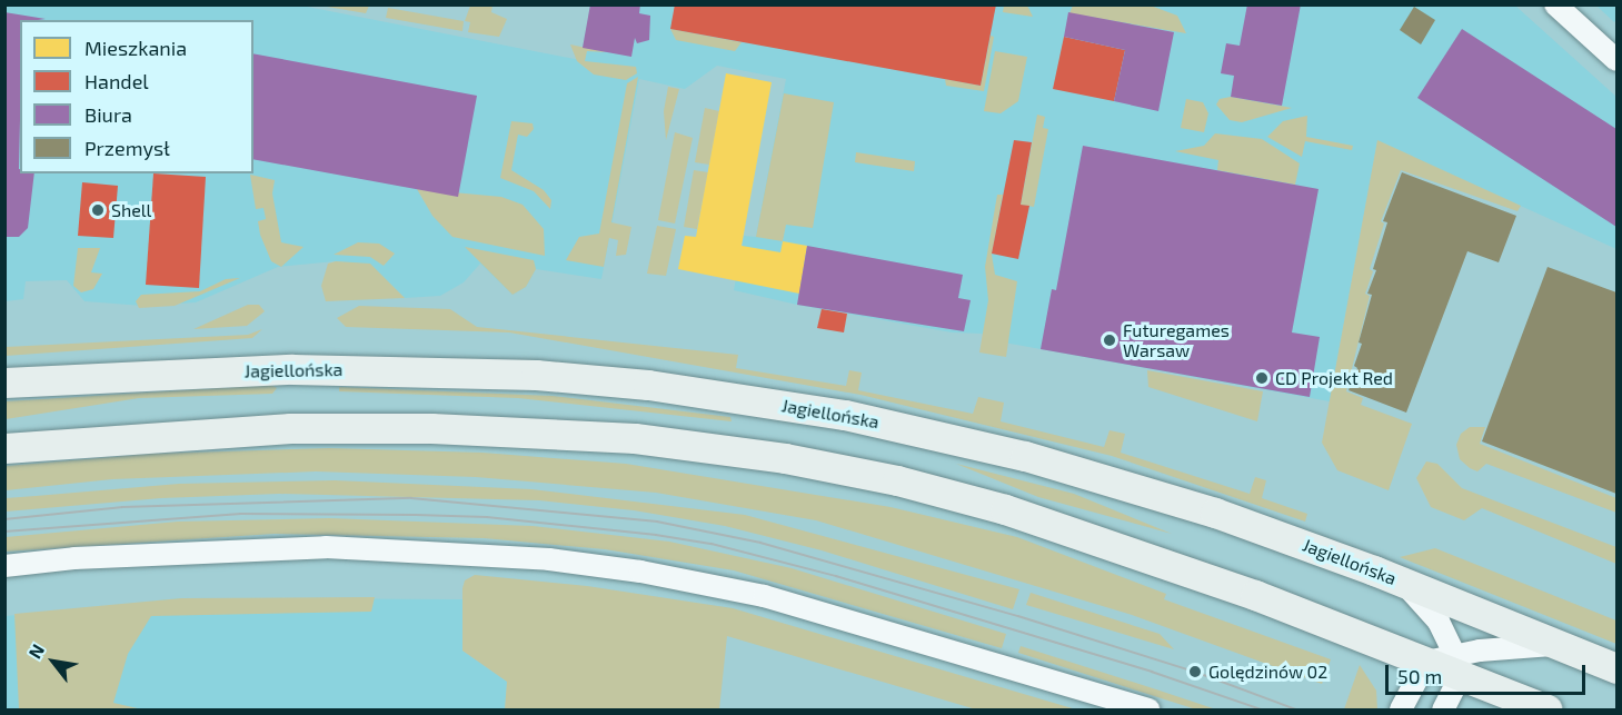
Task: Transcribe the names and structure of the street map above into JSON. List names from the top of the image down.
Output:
{
  "streets": {
    "main road": ["Jagiellońska"]
  },
  "places": [
    "Shell",
    "Futuregames Warsaw",
    "CD Projekt Red",
    "Golędzinów 02"
  ],
  "legend": [
    "Mieszkania",
    "Handel",
    "Biura",
    "Przemysł"
  ],
  "scale_bar": "50 m",
  "north": "top left"
}
